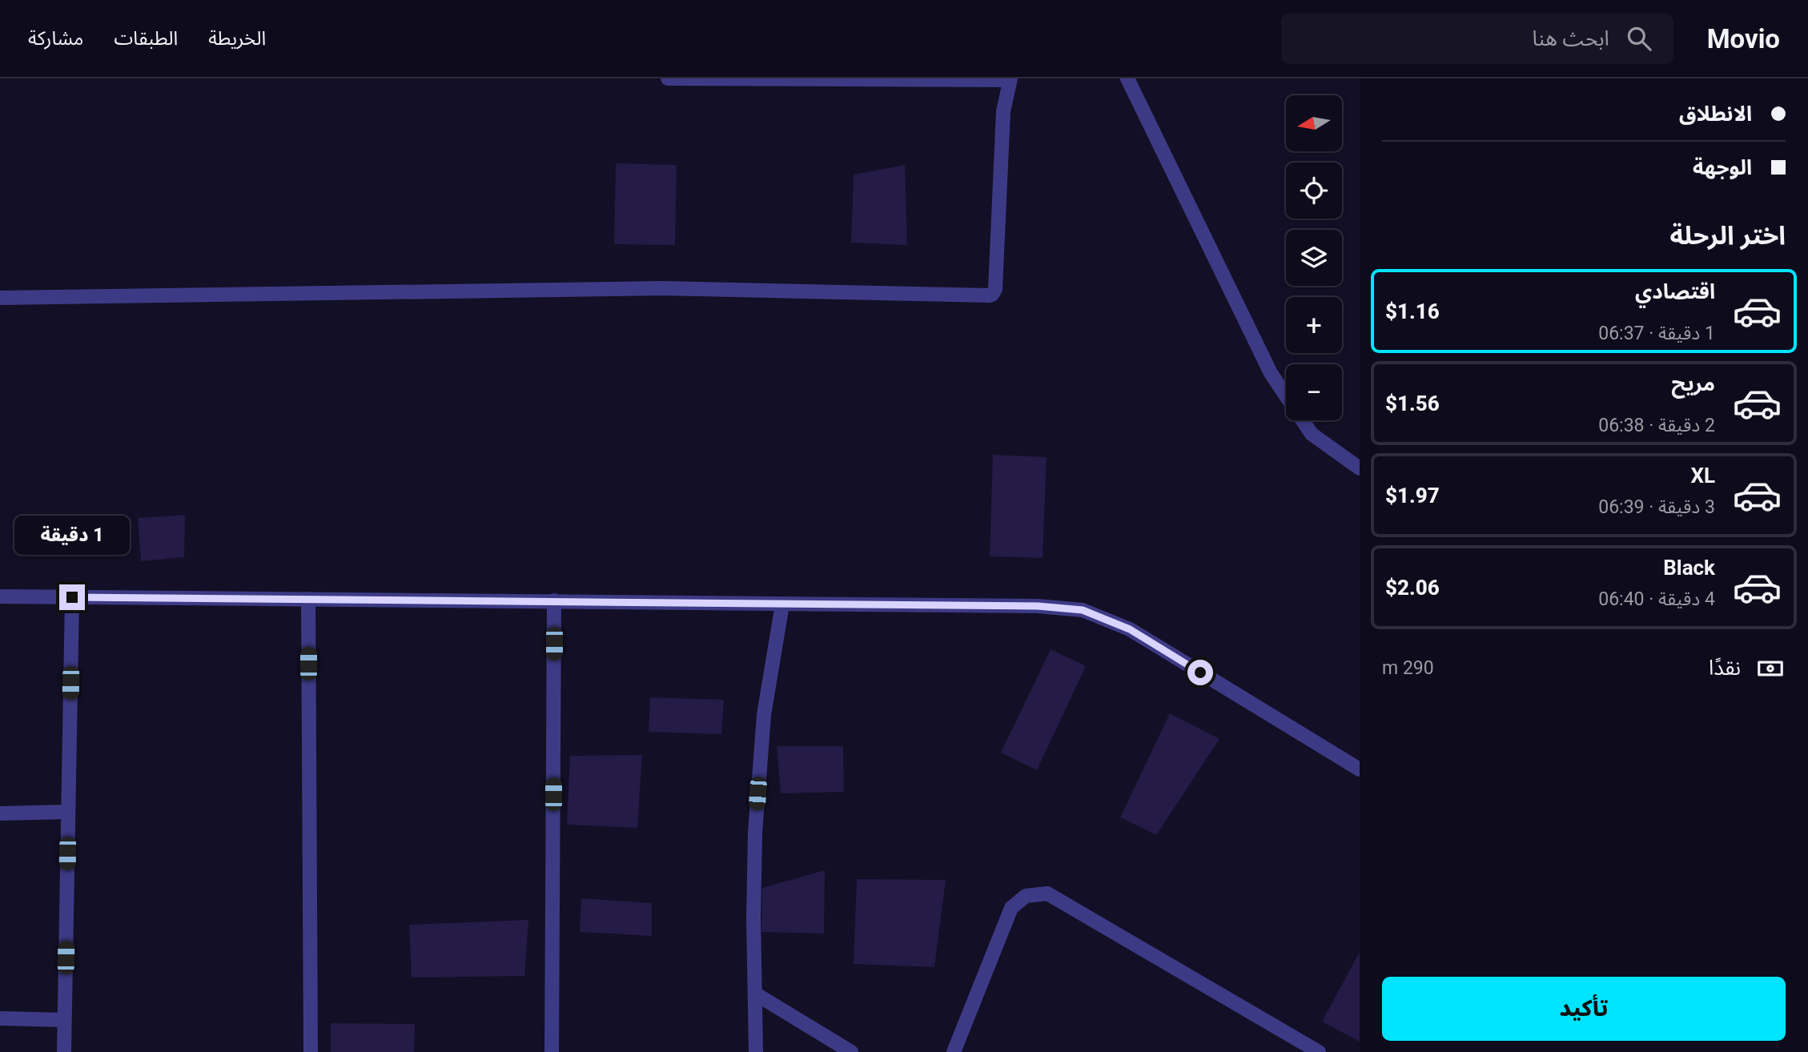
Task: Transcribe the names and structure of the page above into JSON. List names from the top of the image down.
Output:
{
  "north": "left",
  "page": {
    "header": "Movio",
    "search": "ابحث هنا",
    "nav": ["الخريطة", "الطبقات", "مشاركة"],
    "banner": ["الانطلاق", "الوجهة"],
    "map_buttons": ["+", "−"],
    "heading": "اختر الرحلة",
    "list": [
      {
        "name": "اقتصادي",
        "note": "1 دقيقة · 06:37",
        "value": "$1.16"
      },
      {
        "name": "مريح",
        "note": "2 دقيقة · 06:38",
        "value": "$1.56"
      },
      {
        "name": "XL",
        "note": "3 دقيقة · 06:39",
        "value": "$1.97"
      },
      {
        "name": "Black",
        "note": "4 دقيقة · 06:40",
        "value": "$2.06"
      }
    ],
    "bubble": "1 دقيقة",
    "pay": ["نقدًا", "290 m"],
    "buttons": "تأكيد"
  }
}
